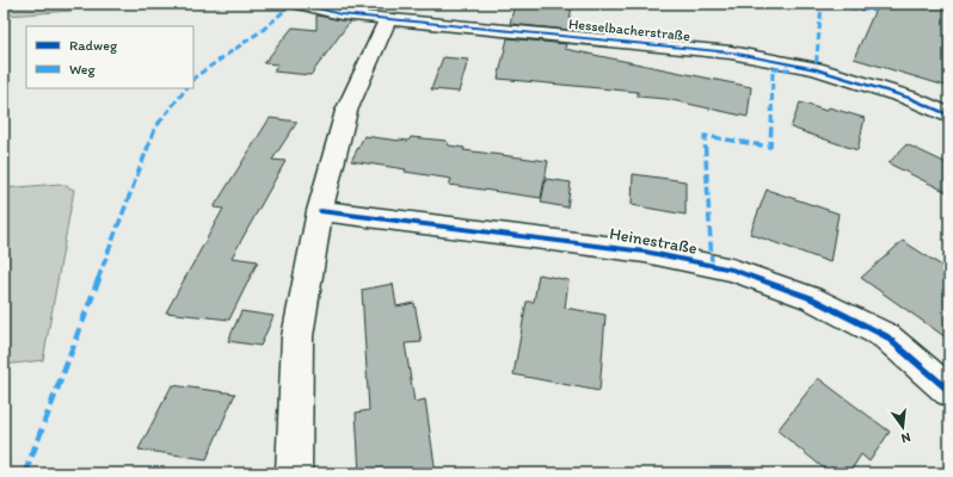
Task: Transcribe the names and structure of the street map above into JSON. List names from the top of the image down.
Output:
{
  "streets": {
    "street": ["Hesselbacherstraße", "Heinestraße"]
  },
  "legend": ["Radweg", "Weg"],
  "north": "bottom"
}
